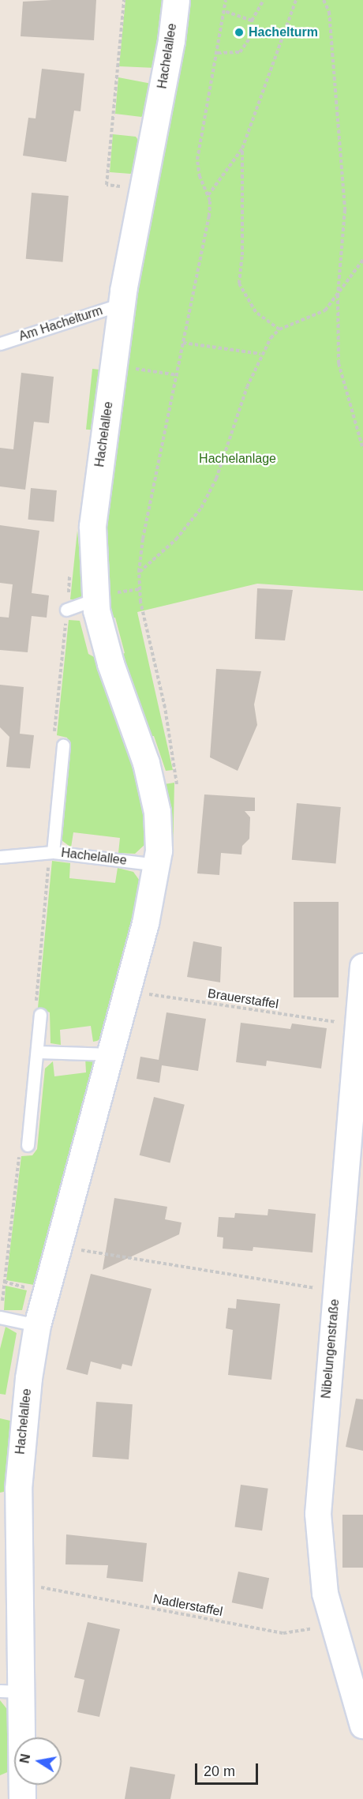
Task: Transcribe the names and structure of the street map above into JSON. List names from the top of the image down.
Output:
{
  "streets": {
    "street": ["Hachelallee", "Nibelungenstraße"],
    "lane": ["Am Hachelturm"],
    "path": ["Brauerstaffel", "Nadlerstaffel"]
  },
  "crossings": [
    ["Hachelallee", "Am Hachelturm"],
    ["Hachelallee", "Brauerstaffel"],
    ["Hachelallee", "Nadlerstaffel"],
    ["Brauerstaffel", "Nibelungenstraße"],
    ["Nibelungenstraße", "Nadlerstaffel"]
  ],
  "parks": ["Hachelanlage"],
  "places": ["Hachelturm"],
  "scale_bar": "20 m",
  "north": "left"
}
